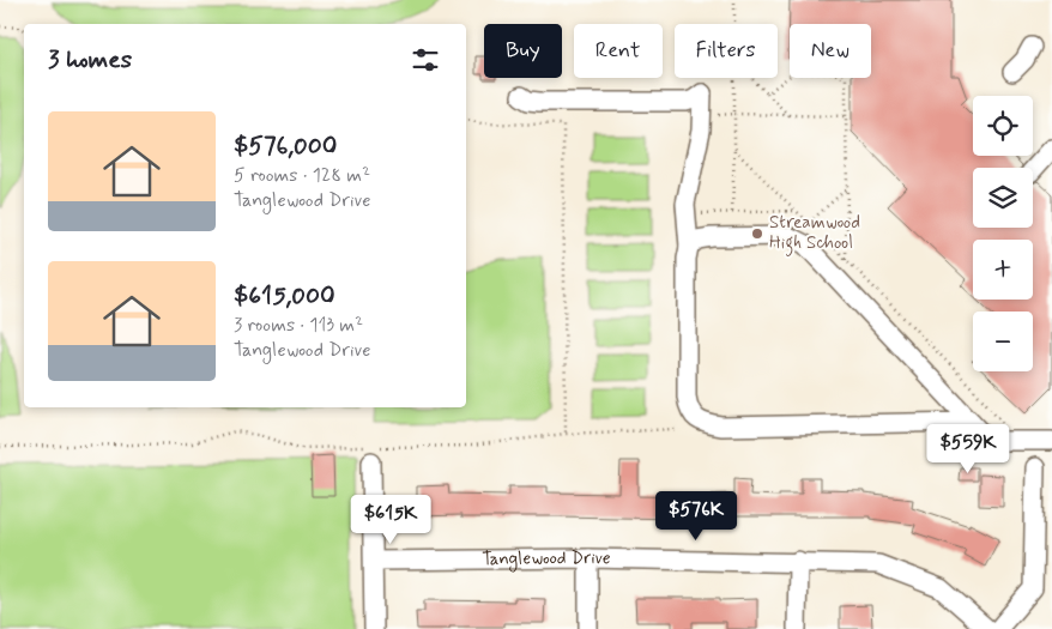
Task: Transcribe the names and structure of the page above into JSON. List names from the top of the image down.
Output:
{
  "streets": {
    "street": ["Tanglewood Drive"]
  },
  "places": ["Streamwood High School"],
  "page": {
    "chip": [
      "Buy",
      "Rent",
      "Filters",
      "New"
    ],
    "heading": "3 homes",
    "map_buttons": ["+", "−"],
    "list": [
      {
        "name": "$576,000",
        "note": "5 rooms · 128 m² · Tanglewood Drive"
      },
      {
        "name": "$615,000",
        "note": "3 rooms · 113 m² · Tanglewood Drive"
      }
    ],
    "price": ["$559K", "$576K", "$615K"]
  }
}
